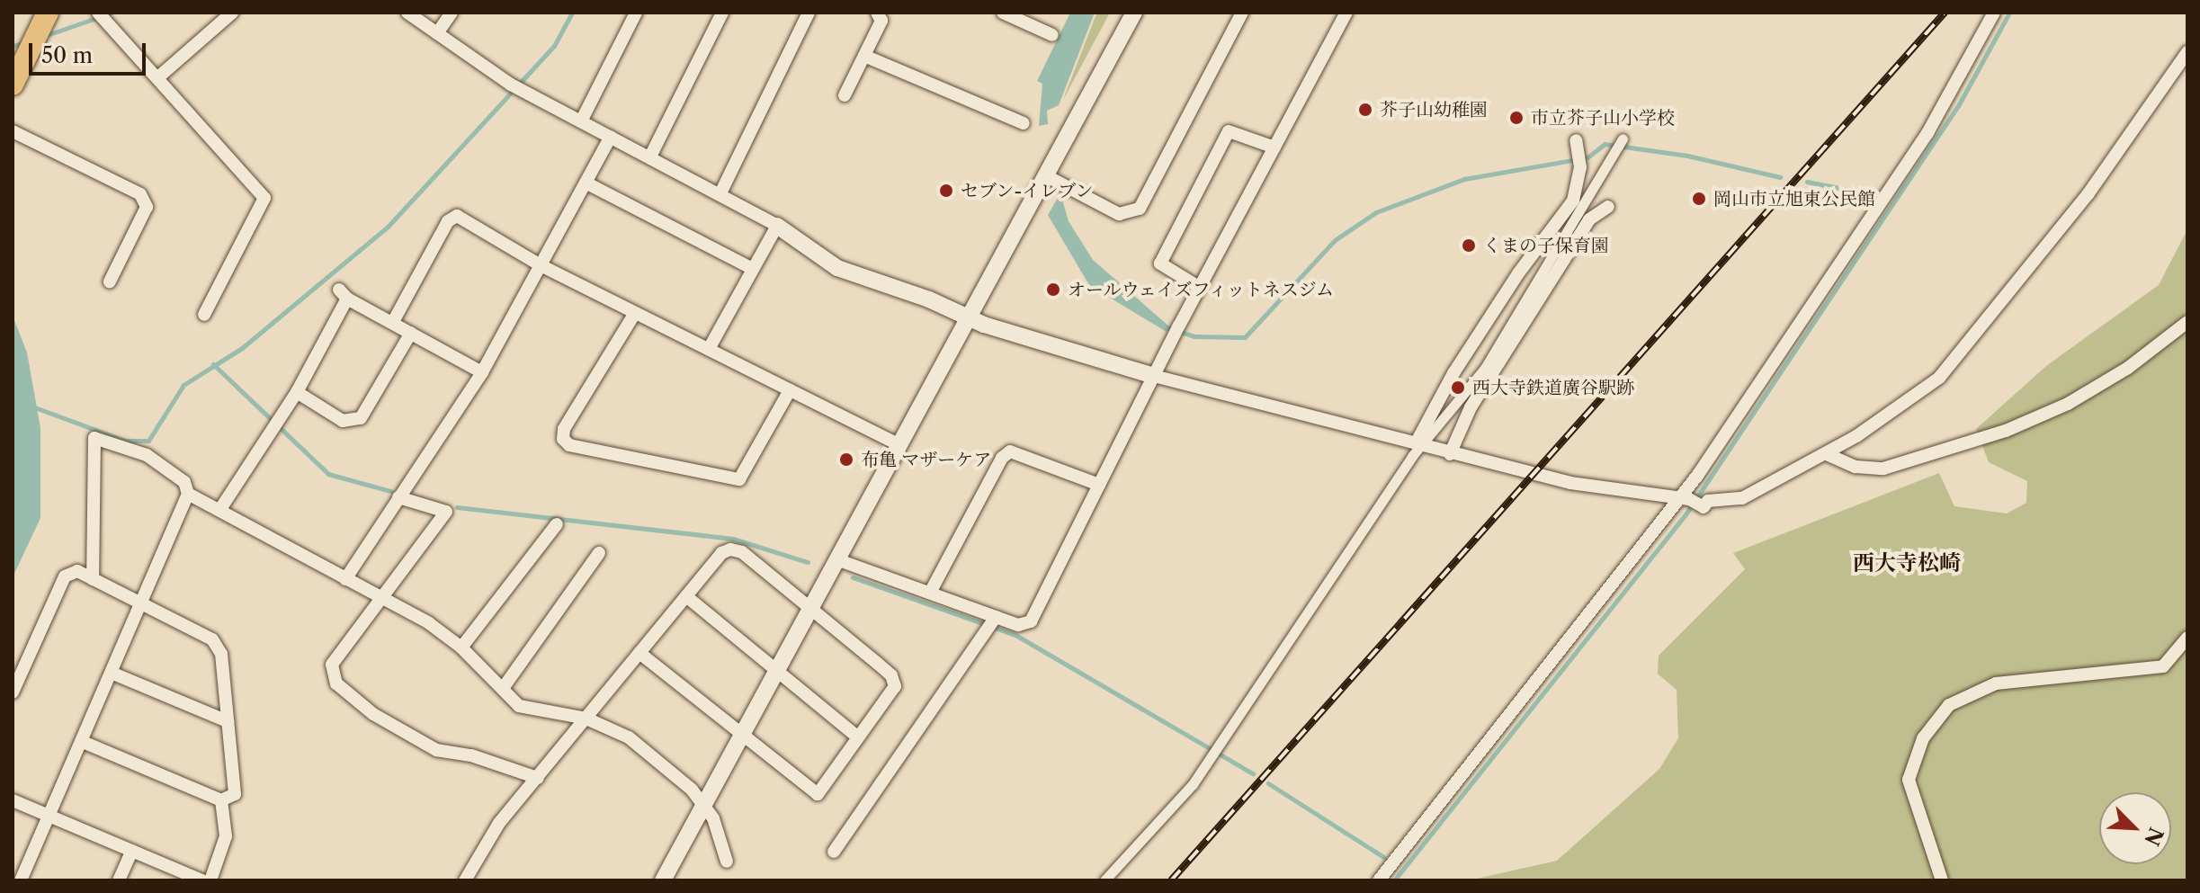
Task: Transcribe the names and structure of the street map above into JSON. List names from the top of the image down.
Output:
{
  "districts": ["西大寺松崎"],
  "places": [
    "芥子山幼稚園",
    "市立芥子山小学校",
    "セブン-イレブン",
    "岡山市立旭東公民館",
    "くまの子保育園",
    "オールウェイズフィットネスジム",
    "西大寺鉄道廣谷駅跡",
    "布亀 マザーケア"
  ],
  "scale_bar": "50 m",
  "north": "bottom right"
}
